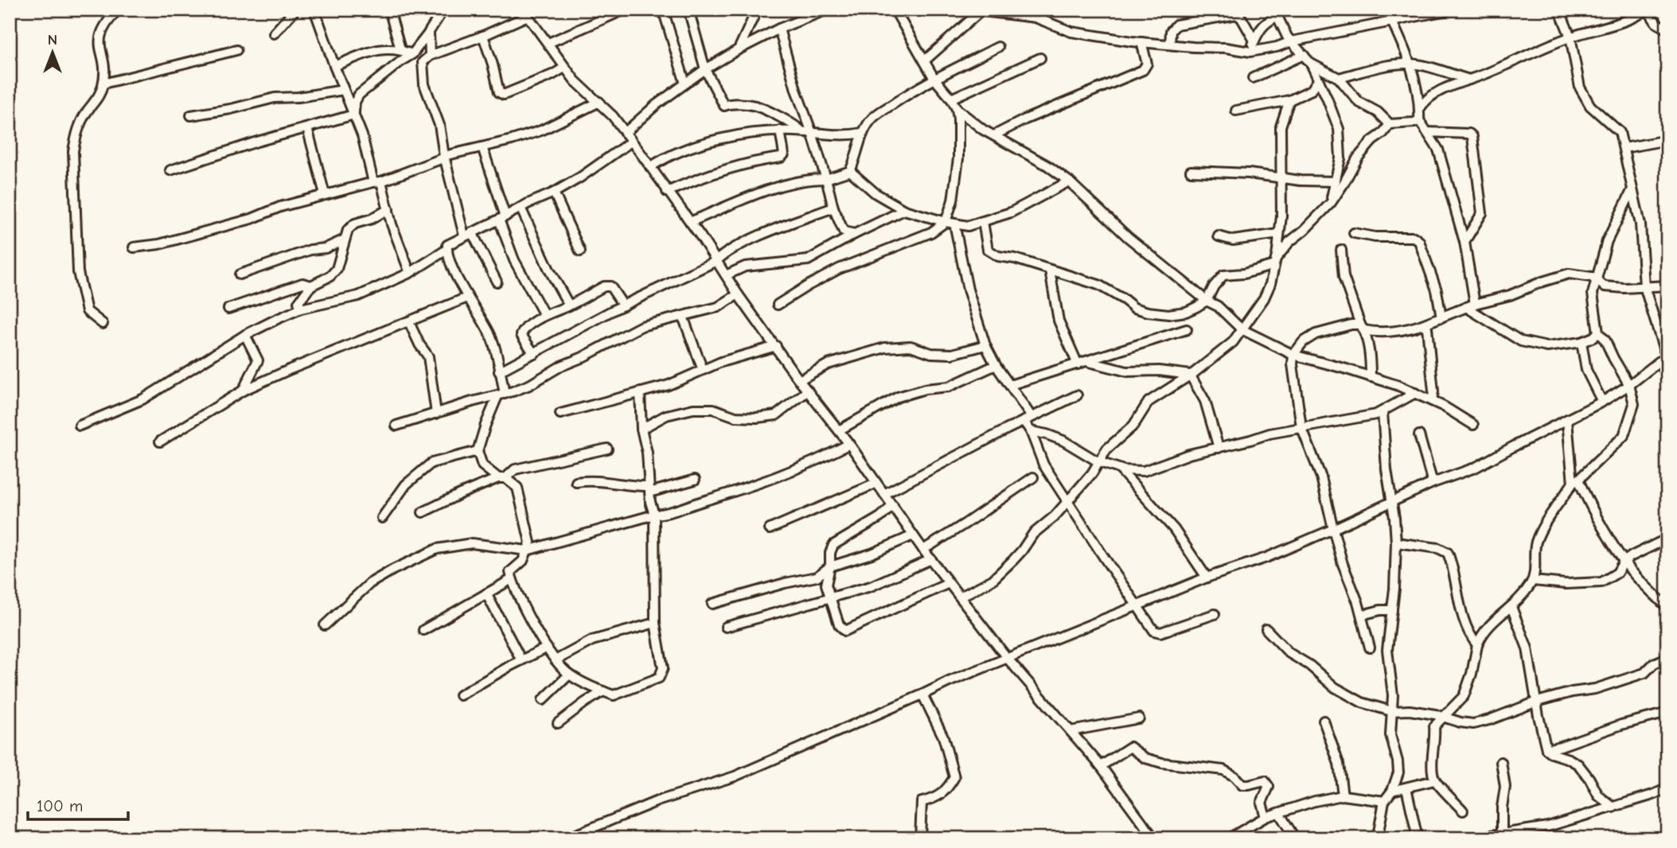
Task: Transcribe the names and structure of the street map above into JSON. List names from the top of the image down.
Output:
{
  "scale_bar": "100 m",
  "north": "top"
}
